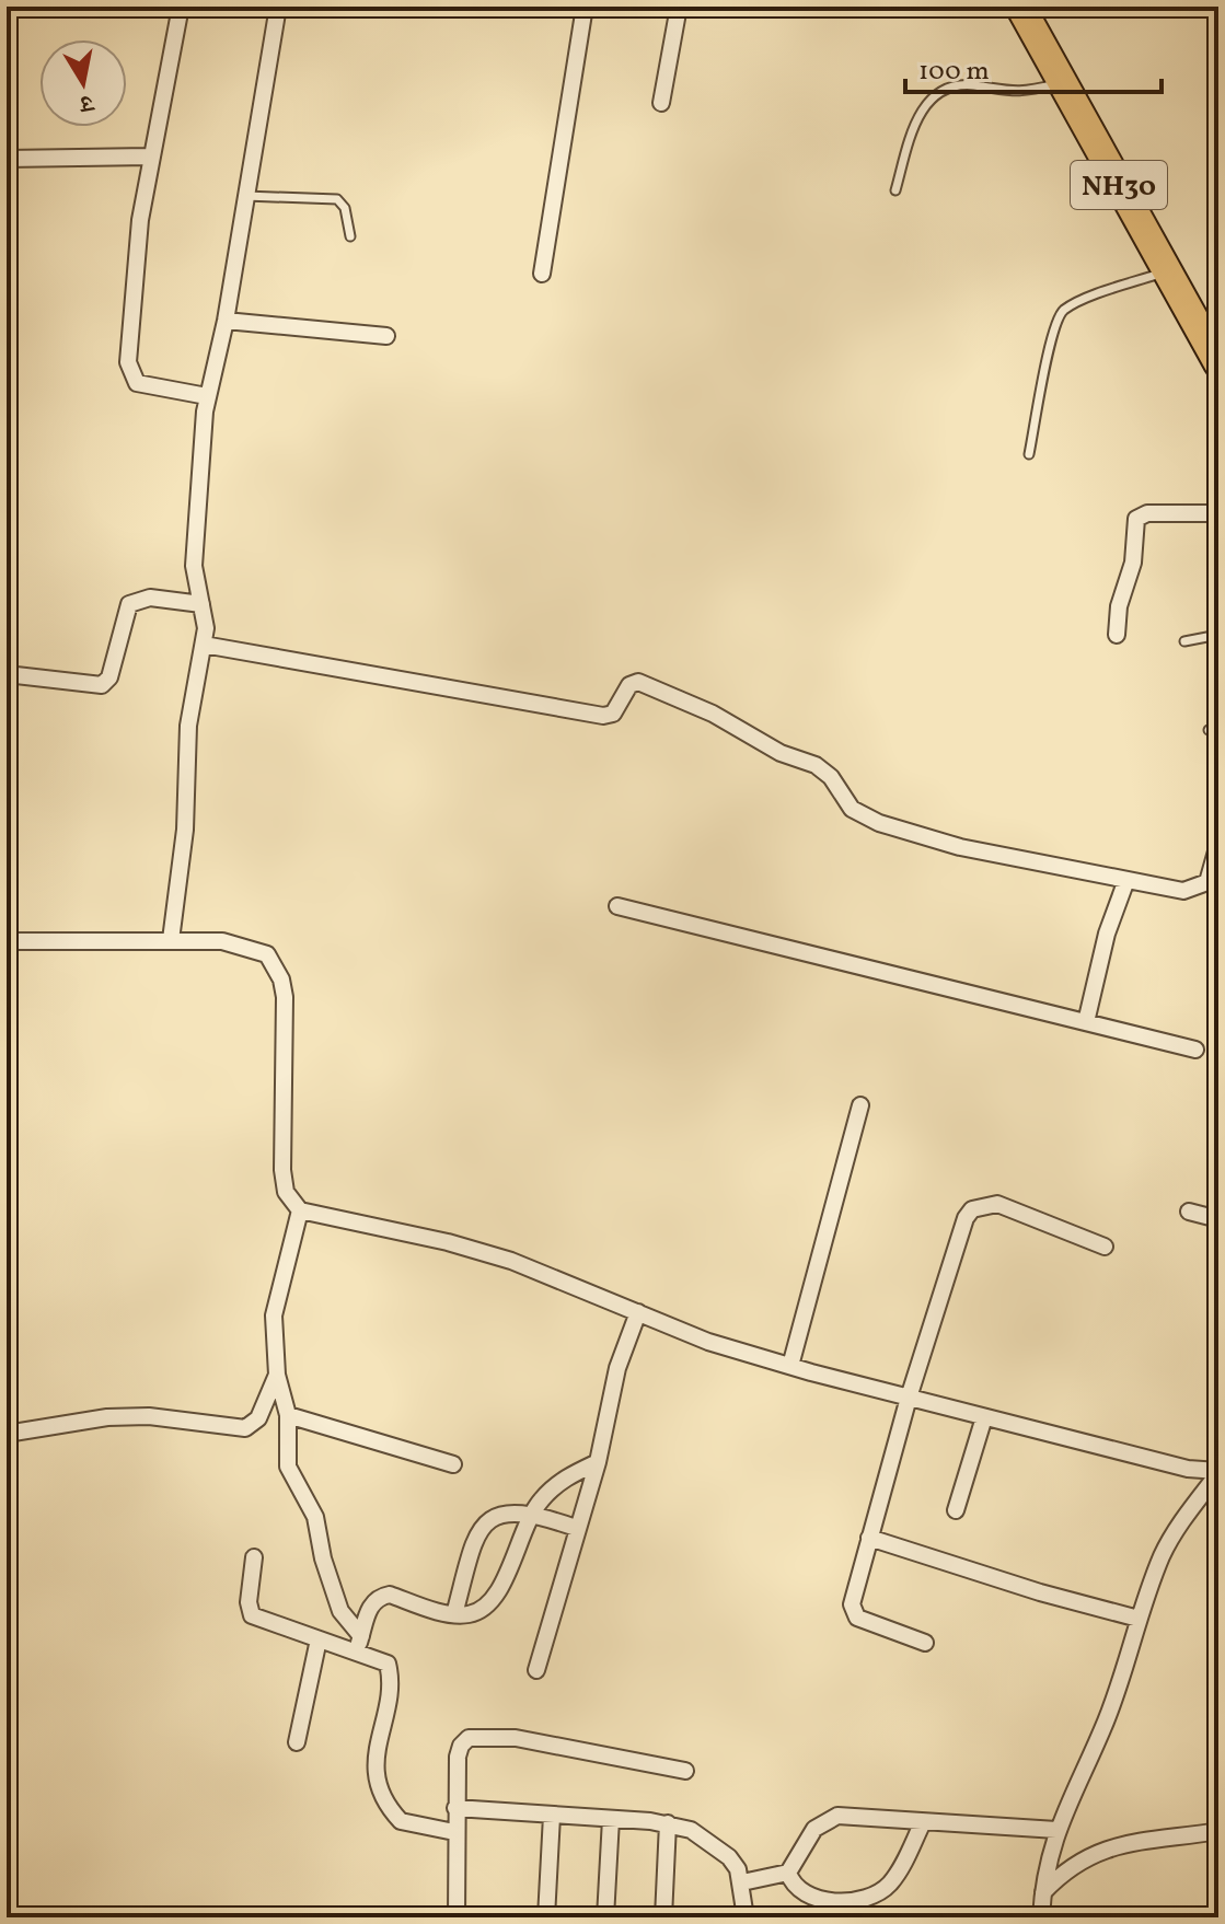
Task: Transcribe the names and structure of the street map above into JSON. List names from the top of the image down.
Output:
{
  "streets": {
    "highway": ["NH30"]
  },
  "scale_bar": "100 m",
  "north": "bottom"
}
